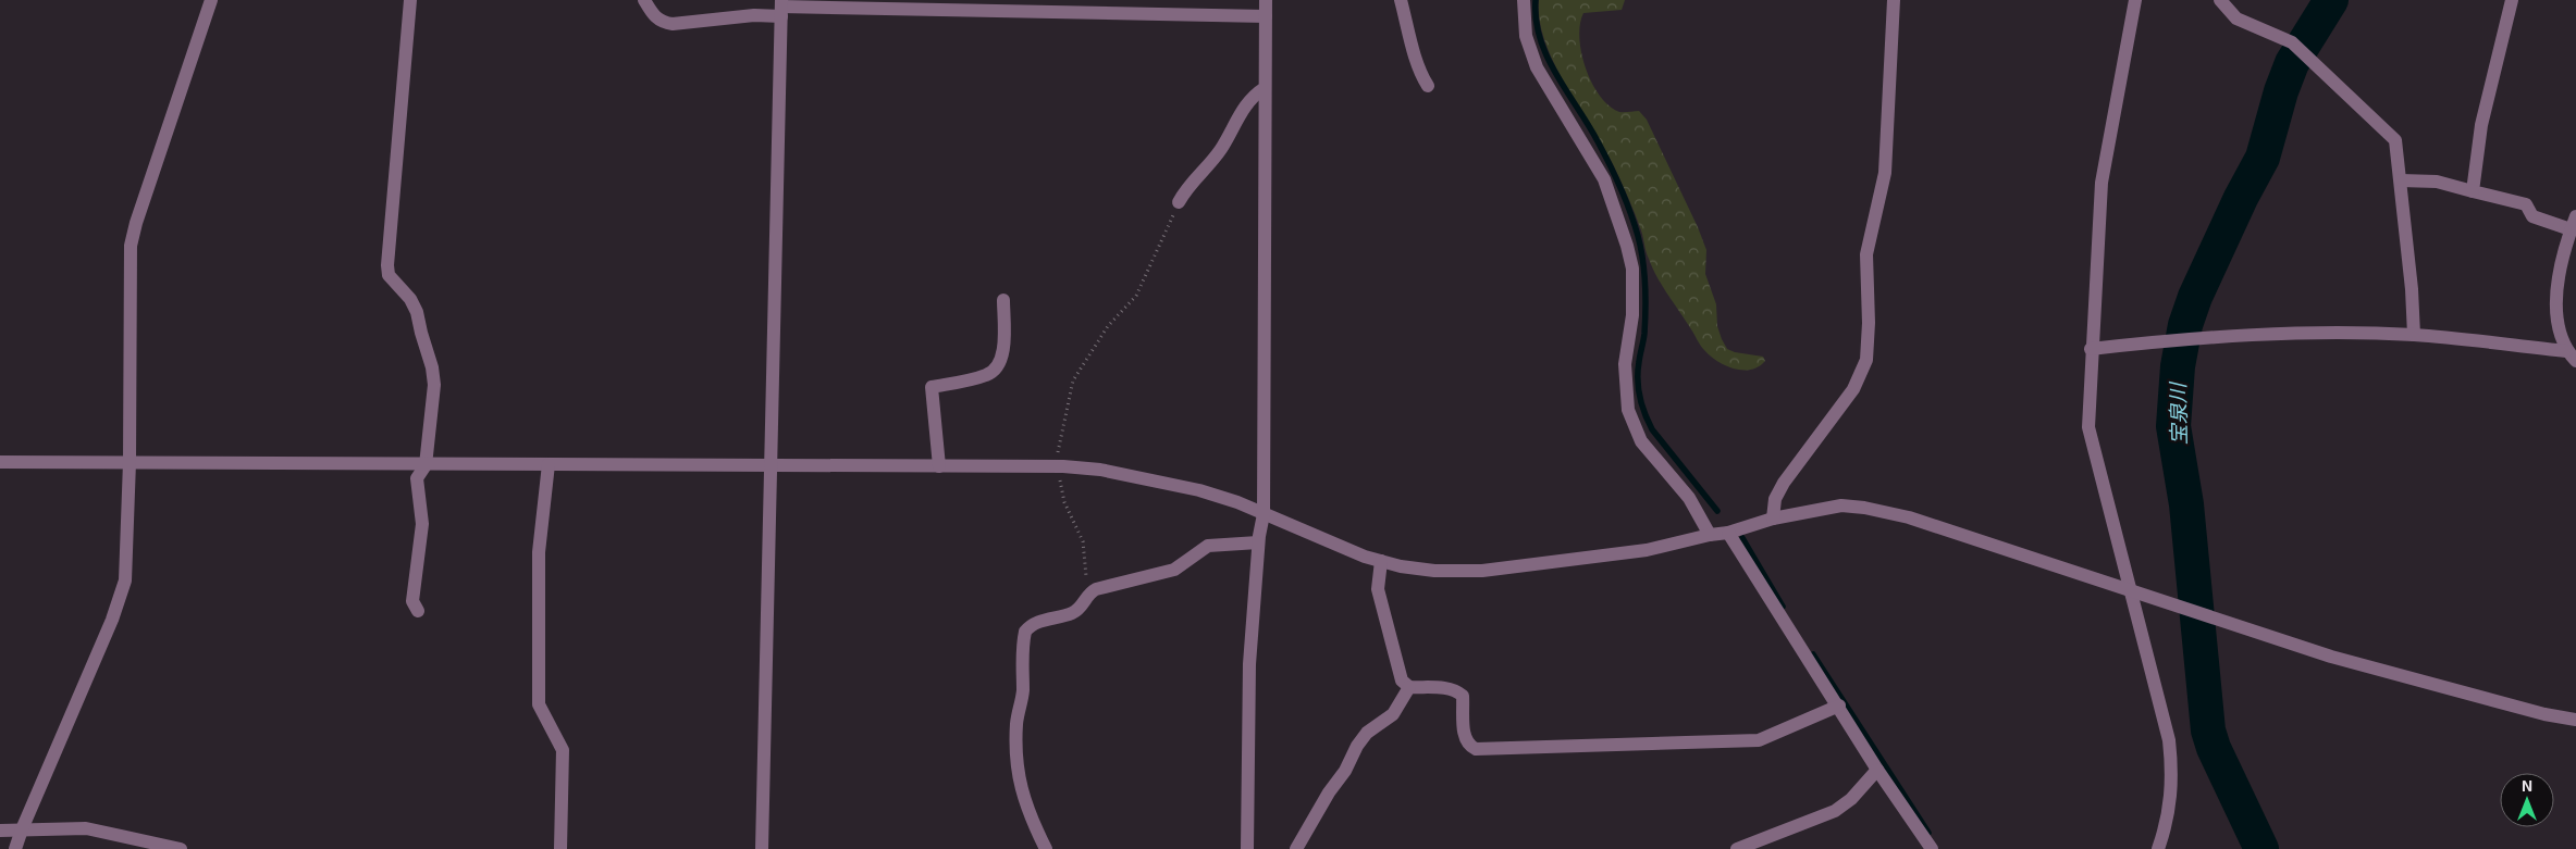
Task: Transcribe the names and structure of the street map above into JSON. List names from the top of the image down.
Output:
{
  "water": ["宝泉川"],
  "north": "top"
}
